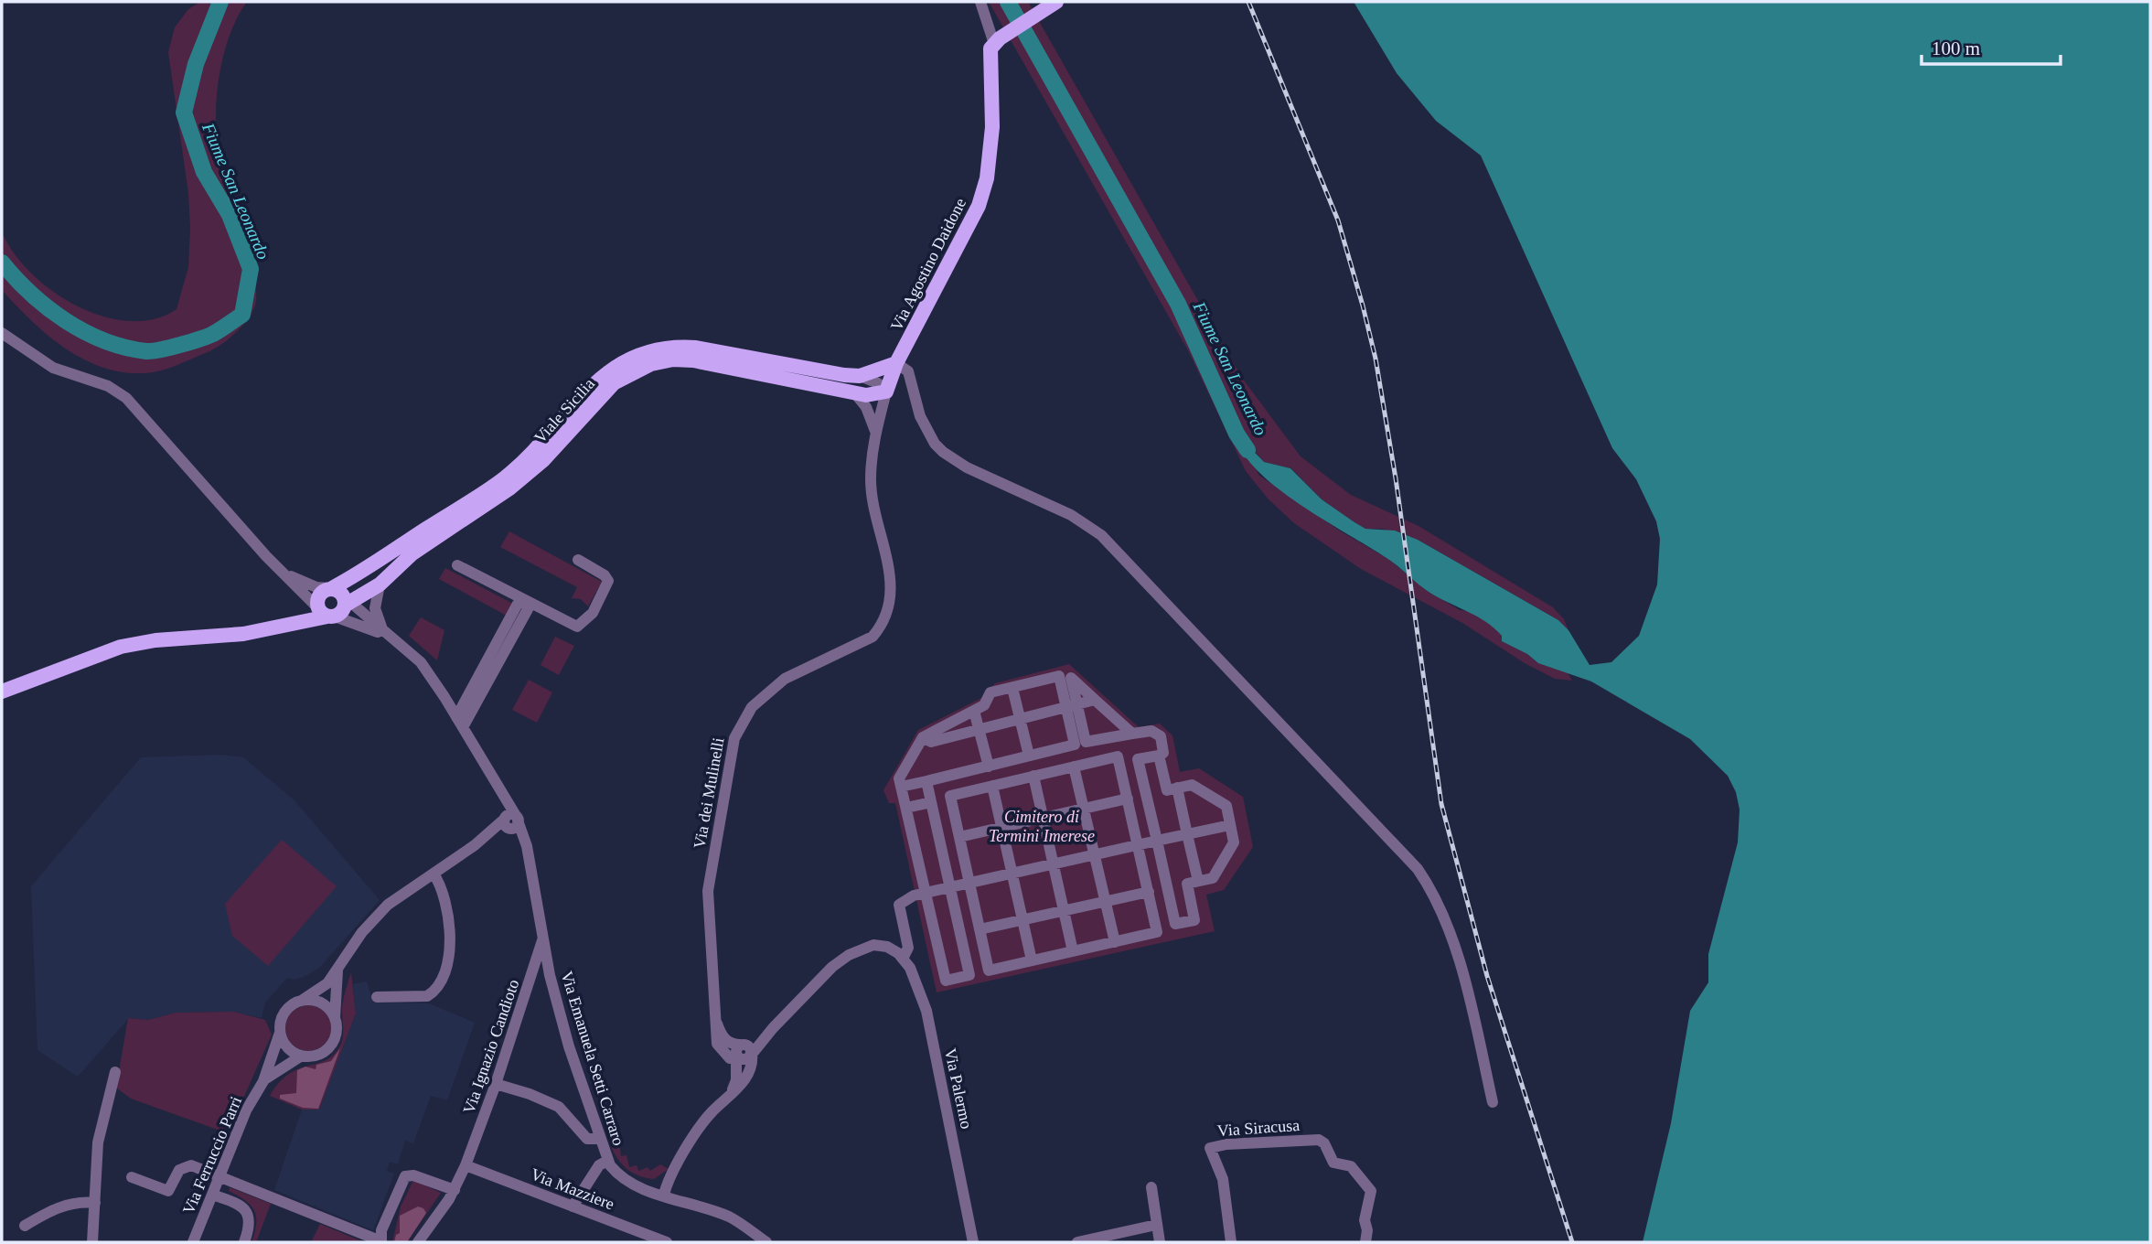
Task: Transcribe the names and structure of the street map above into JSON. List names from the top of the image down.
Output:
{
  "streets": {
    "main road": ["Via Agostino Daidone", "Viale Sicilia"],
    "street": [
      "Via dei Mulinelli",
      "Via Ignazio Candioto",
      "Via Emanuela Setti Carraro",
      "Via Palermo",
      "Via Siracusa",
      "Via Ferruccio Parri",
      "Via Mazziere"
    ]
  },
  "crossings": [
    ["Via Agostino Daidone", "Viale Sicilia"],
    ["Via Agostino Daidone", "Via dei Mulinelli"],
    ["Viale Sicilia", "Via dei Mulinelli"],
    ["Via Ignazio Candioto", "Via Emanuela Setti Carraro"],
    ["Via Ignazio Candioto", "Via Mazziere"]
  ],
  "water": ["Fiume San Leonardo"],
  "parks": ["Cimitero di Termini Imerese"],
  "scale_bar": "100 m"
}
